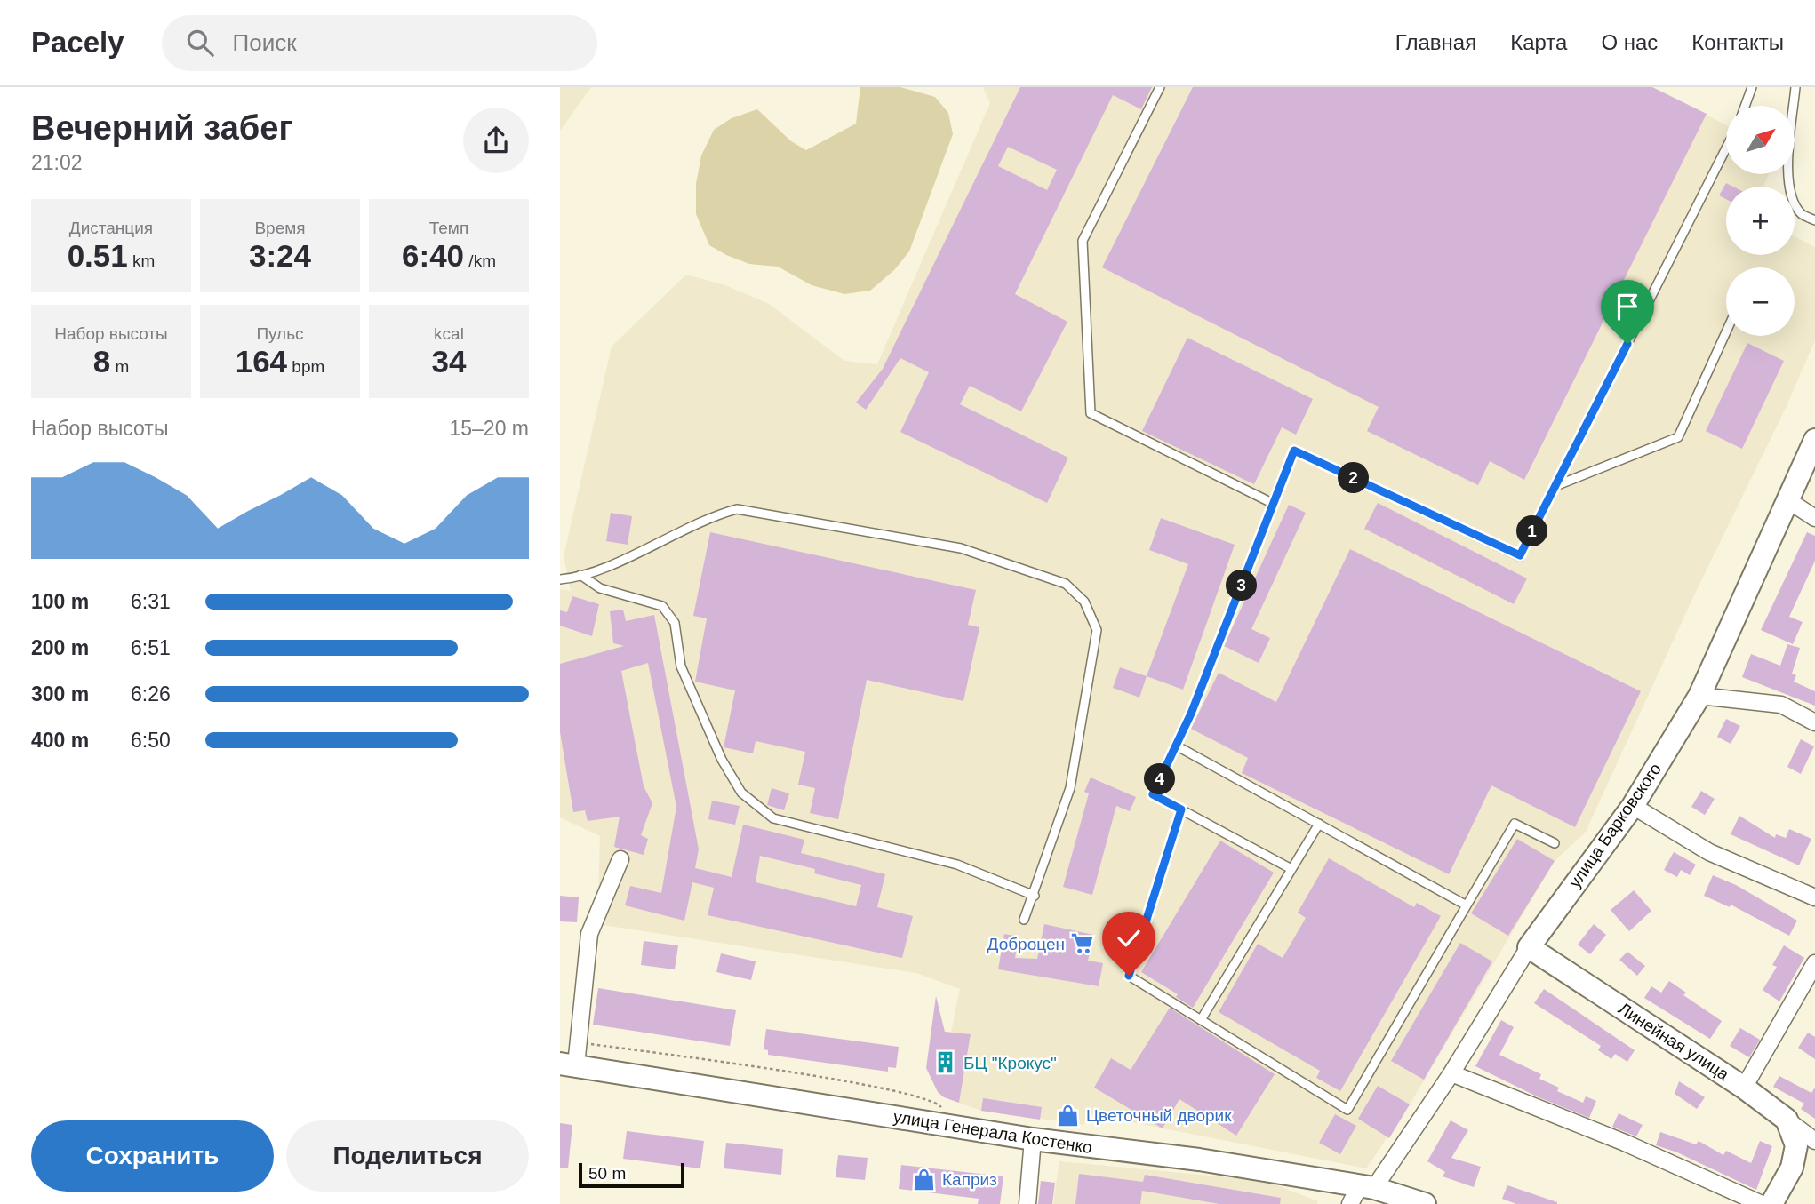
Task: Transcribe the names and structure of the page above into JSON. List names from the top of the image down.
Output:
{
  "streets": {
    "main road": ["улица Барковского", "Линейная улица", "улица Генерала Костенко"]
  },
  "crossings": [
    ["улица Барковского", "Линейная улица"],
    ["улица Барковского", "улица Генерала Костенко"]
  ],
  "places": {
    "supermarket": ["Доброцен"],
    "building": ["БЦ \"Крокус\""],
    "shop": ["Цветочный дворик", "Каприз"]
  },
  "scale_bar": "50 m",
  "north": "top right",
  "page": {
    "header": "Pacely",
    "search": "Поиск",
    "nav": [
      "Главная",
      "Карта",
      "О нас",
      "Контакты"
    ],
    "heading": ["Вечерний забег", "21:02"],
    "map_buttons": ["+", "−"],
    "stats": [
      ["Дистанция", "0.51 km"],
      ["Время", "3:24"],
      ["Темп", "6:40 /km"],
      ["Набор высоты", "8 m"],
      ["Пульс", "164 bpm"],
      ["kcal", "34"]
    ],
    "chart": ["Набор высоты", "15–20 m"],
    "pins": [
      "2",
      "1",
      "3",
      "4"
    ],
    "list": [
      {
        "name": "100 m",
        "note": "6:31"
      },
      {
        "name": "200 m",
        "note": "6:51"
      },
      {
        "name": "300 m",
        "note": "6:26"
      },
      {
        "name": "400 m",
        "note": "6:50"
      }
    ],
    "buttons": ["Сохранить", "Поделиться"],
    "scale": "50 m"
  }
}
